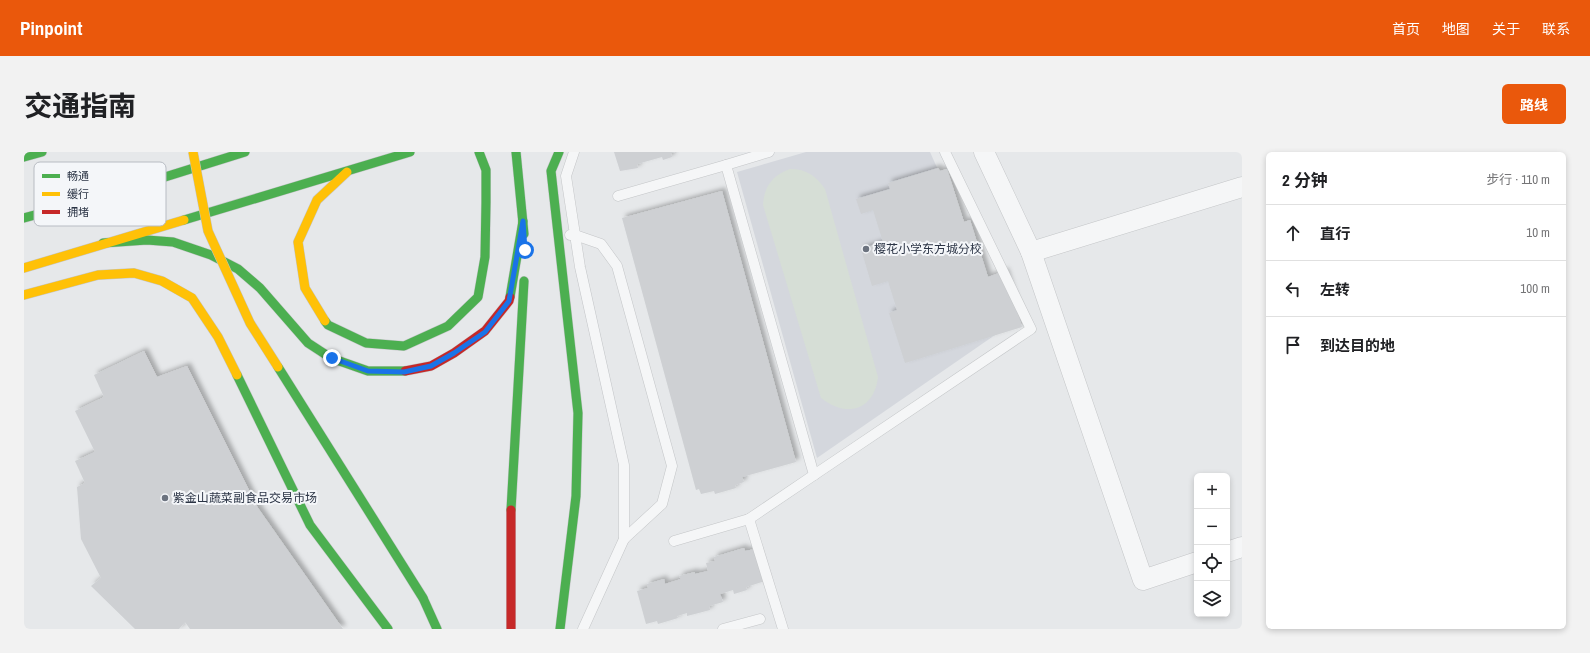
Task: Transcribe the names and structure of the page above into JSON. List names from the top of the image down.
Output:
{
  "places": ["樱花小学东方城分校", "紫金山蔬菜副食品交易市场"],
  "legend": ["畅通", "缓行", "拥堵"],
  "page": {
    "header": "Pinpoint",
    "nav": [
      "首页",
      "地图",
      "关于",
      "联系"
    ],
    "title": "交通指南",
    "buttons": "路线",
    "heading": ["2 分钟", "步行 · 110 m"],
    "list": [
      ["直行", "10 m"],
      ["左转", "100 m"],
      "到达目的地"
    ],
    "map_buttons": ["+", "−"]
  }
}
